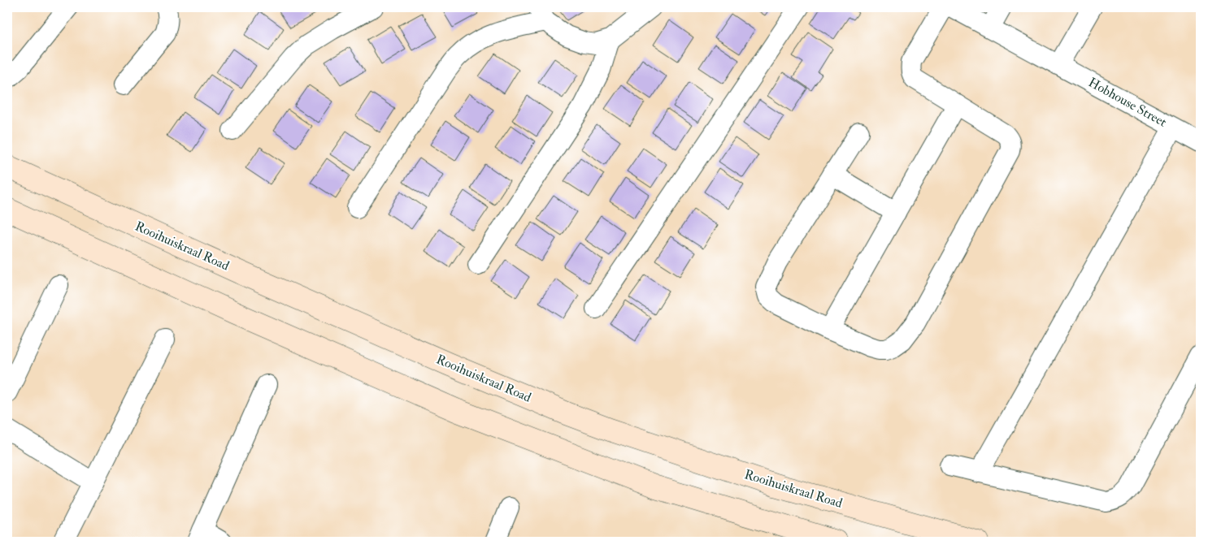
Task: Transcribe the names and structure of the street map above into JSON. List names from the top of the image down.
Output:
{
  "streets": {
    "main road": ["Rooihuiskraal Road"],
    "street": ["Hobhouse Street"]
  }
}
